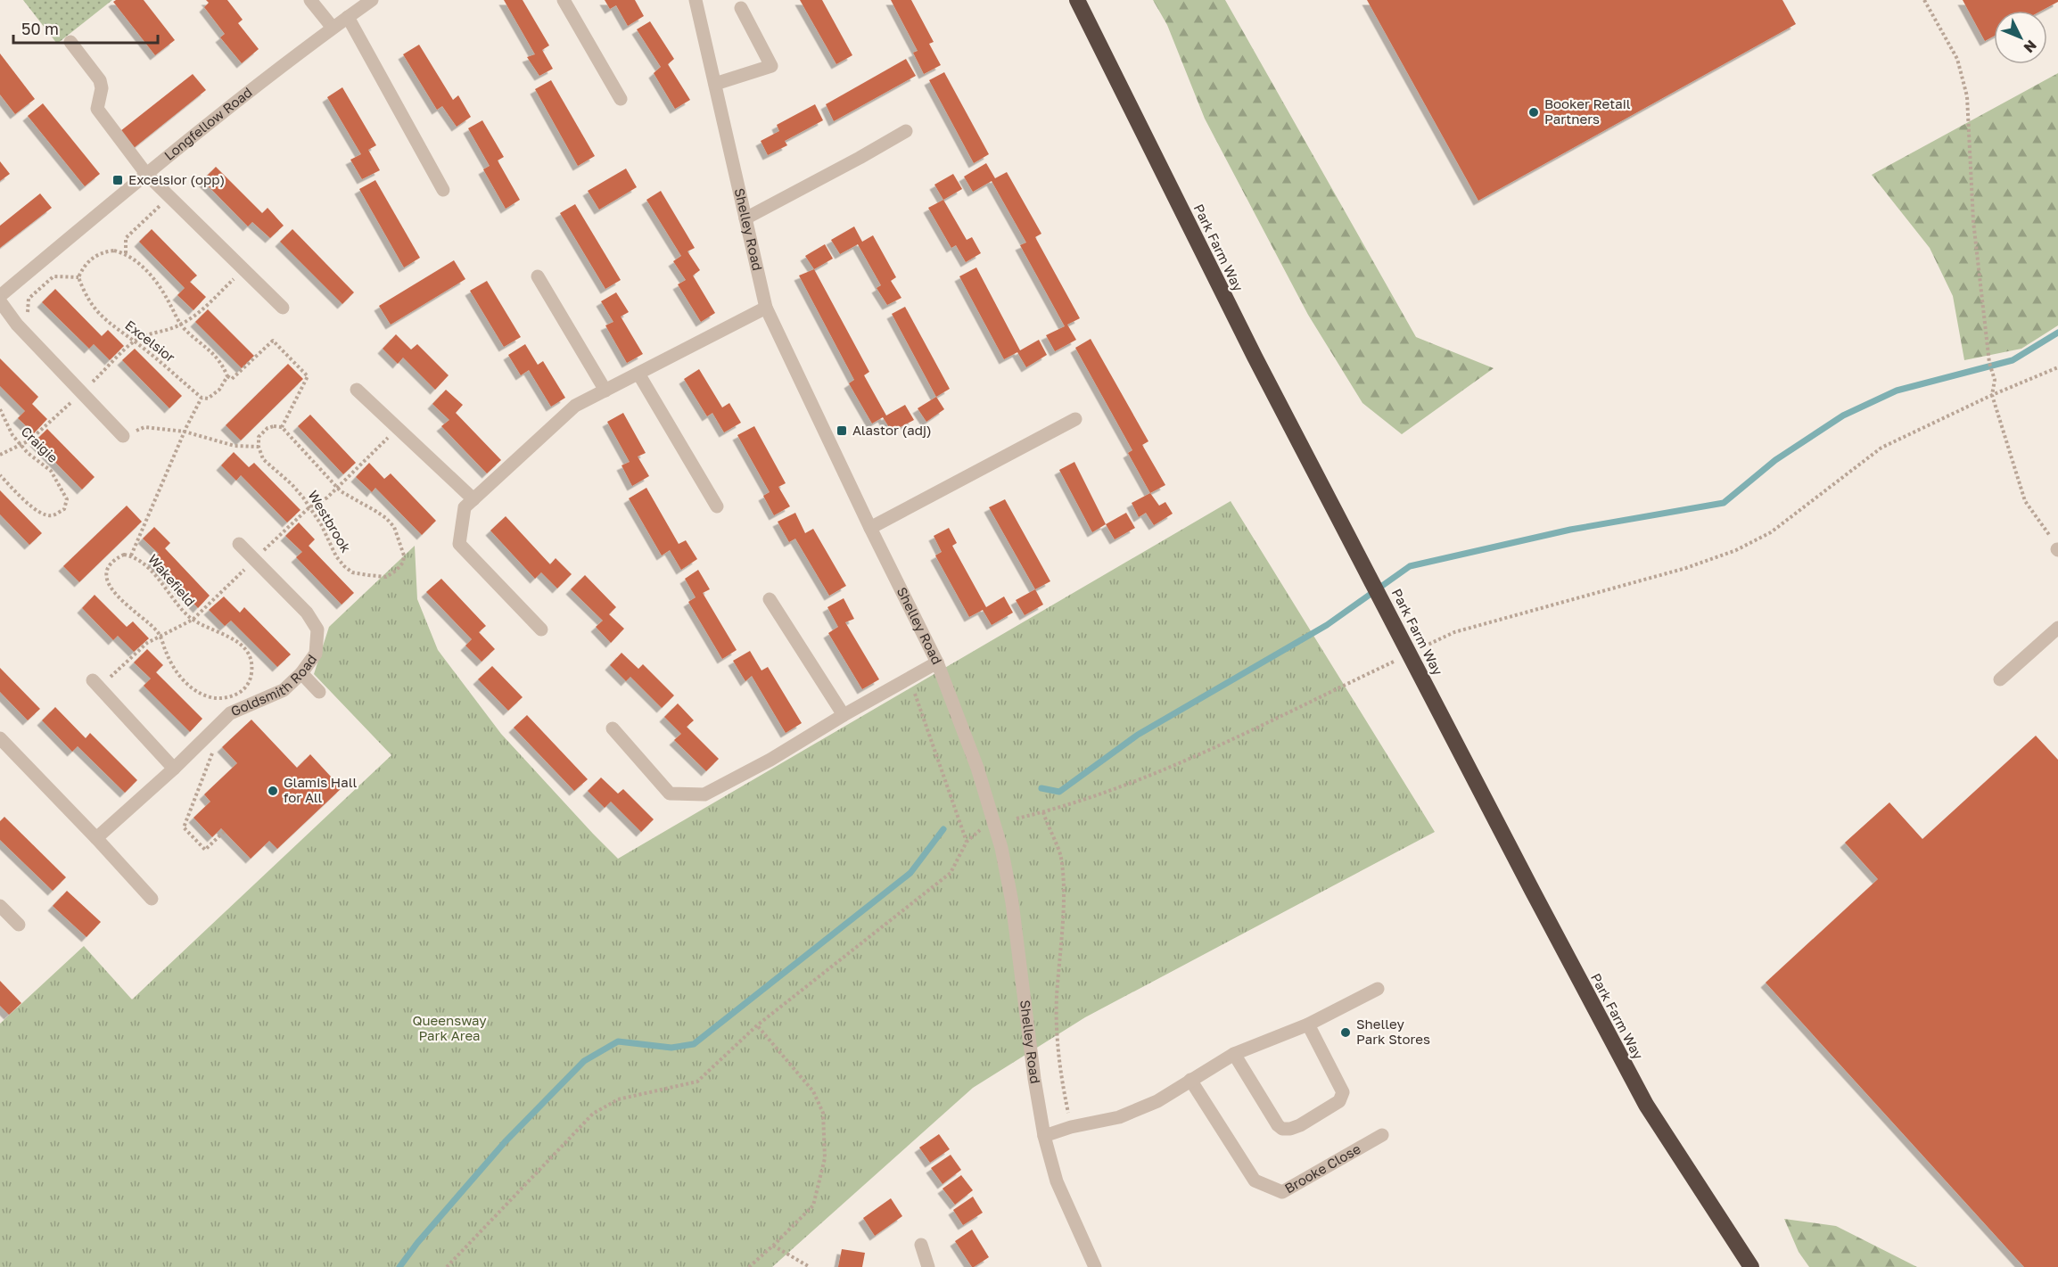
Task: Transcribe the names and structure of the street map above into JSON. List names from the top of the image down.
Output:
{
  "streets": {
    "highway": ["Park Farm Way"],
    "street": [
      "Longfellow Road",
      "Shelley Road",
      "Goldsmith Road",
      "Brooke Close"
    ],
    "path": [
      "Excelsior",
      "Craigie",
      "Westbrook",
      "Wakefield"
    ]
  },
  "parks": ["Queensway Park Area"],
  "places": {
    "other": ["Booker Retail Partners", "Glamis Hall for All", "Shelley Park Stores"],
    "transit": ["Excelsior (opp)", "Alastor (adj)"]
  },
  "scale_bar": "50 m",
  "north": "bottom right"
}
